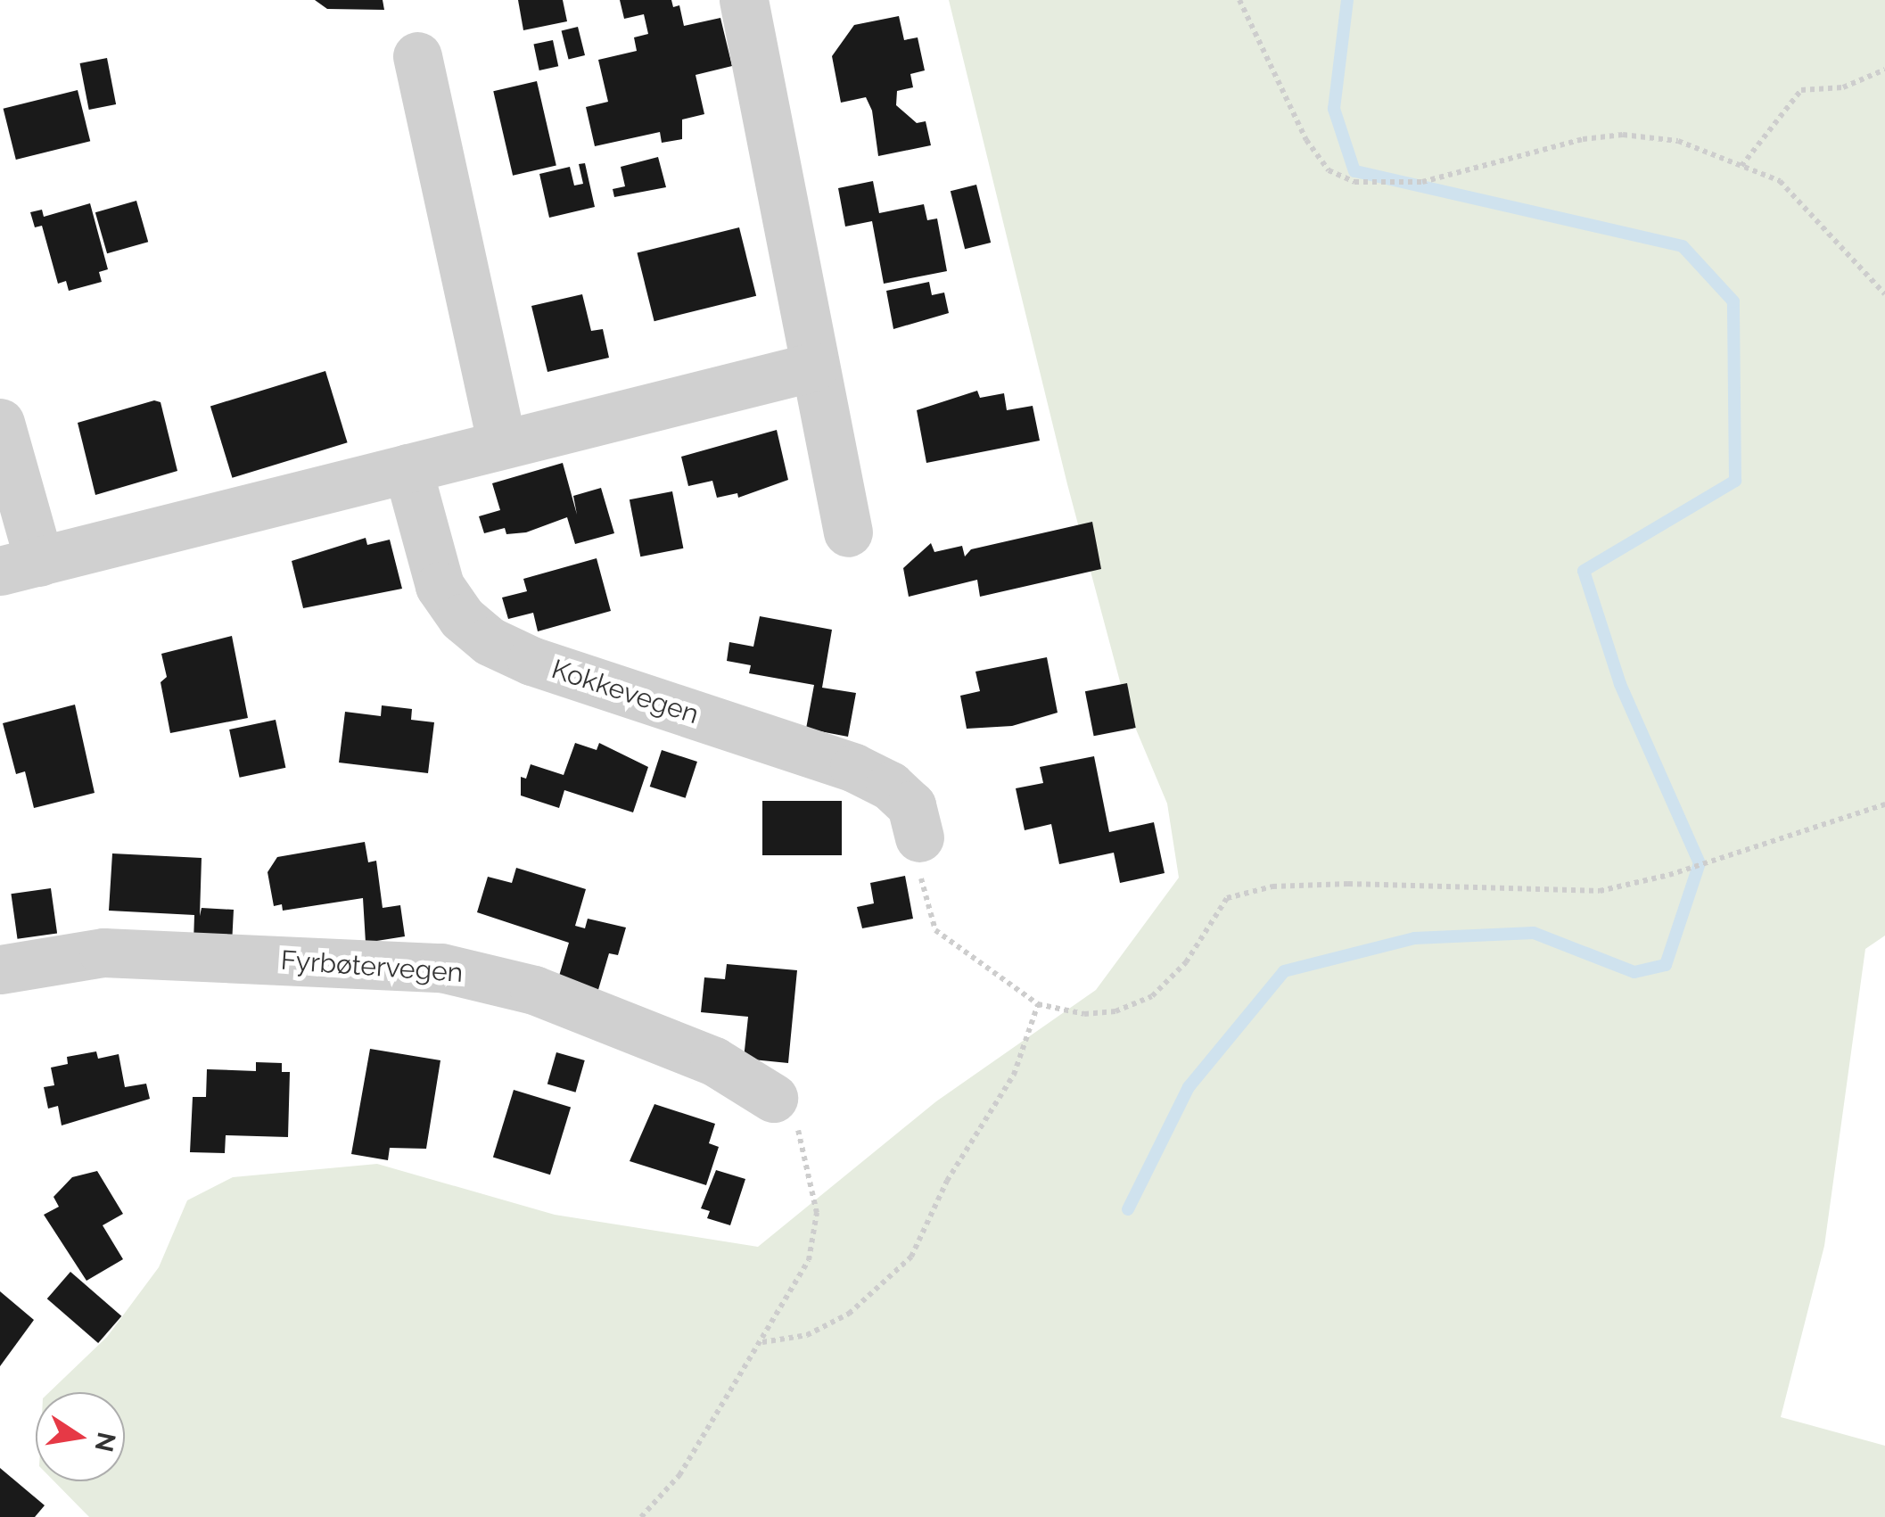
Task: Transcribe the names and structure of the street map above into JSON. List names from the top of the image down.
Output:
{
  "streets": {
    "street": ["Kokkevegen", "Fyrbøtervegen"]
  },
  "north": "right"
}
